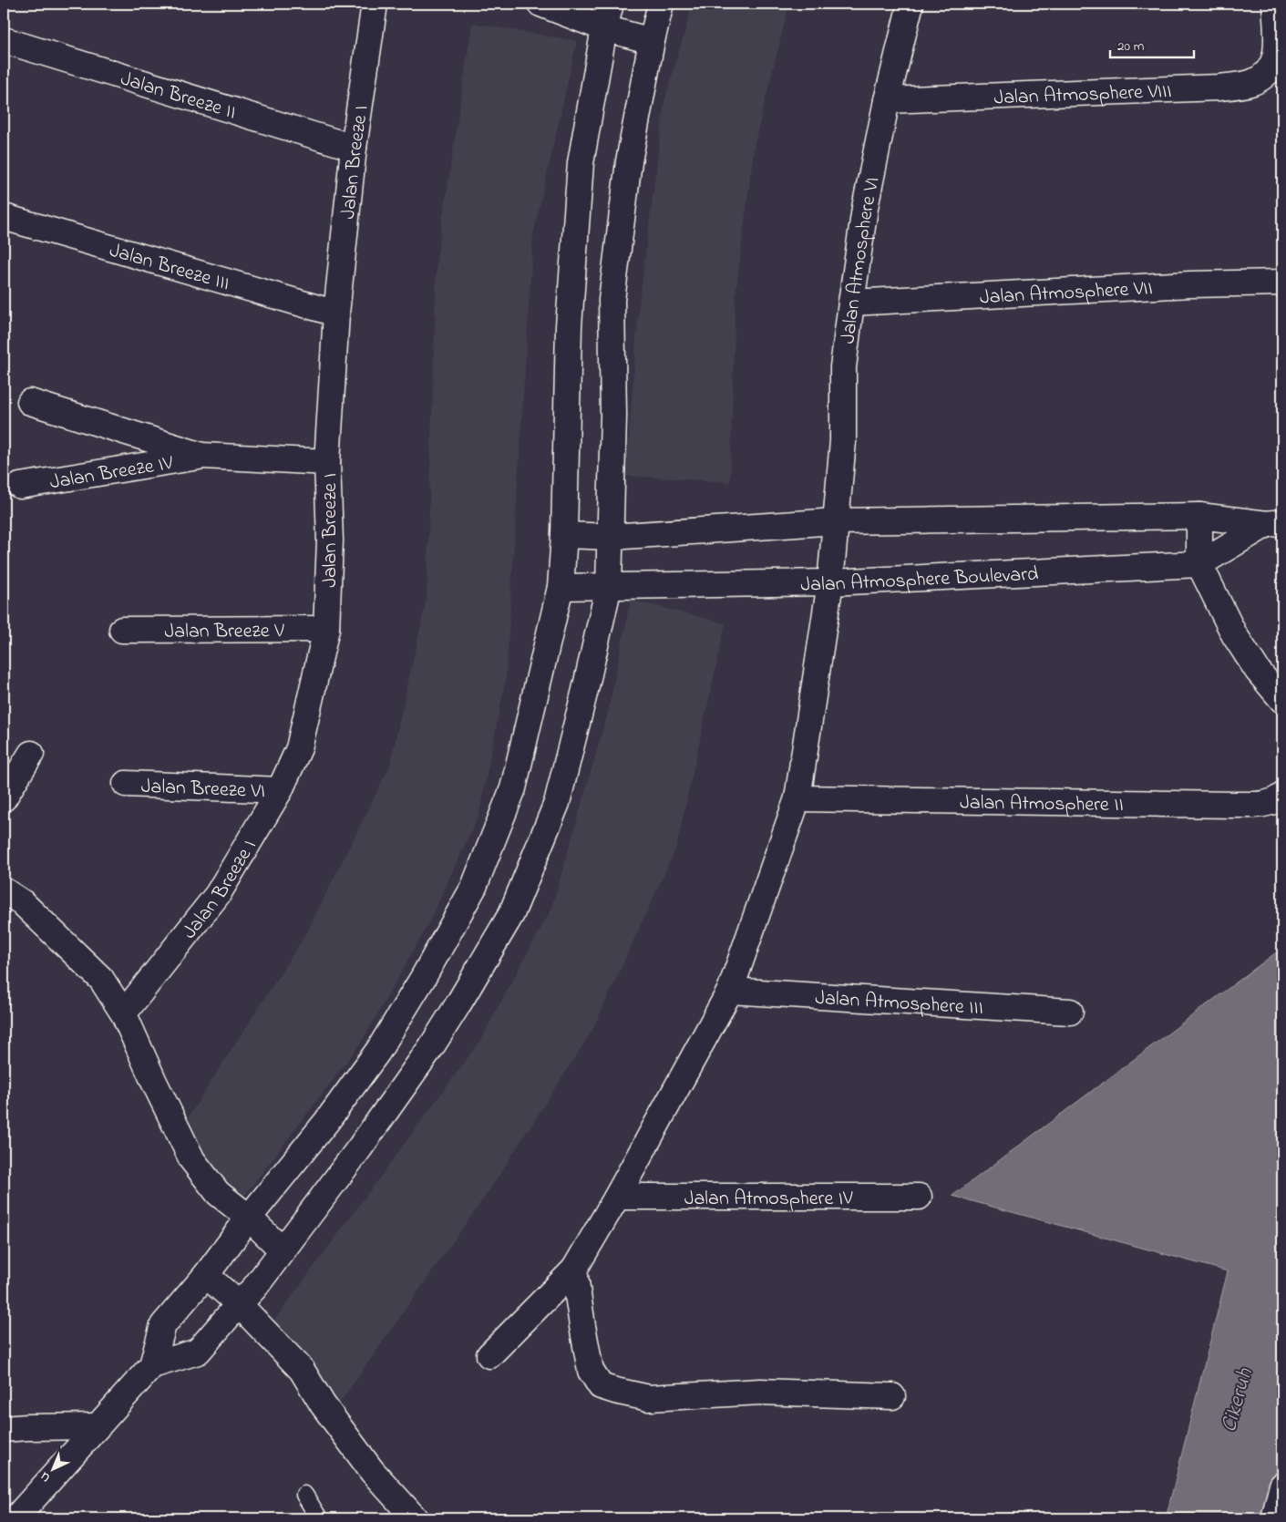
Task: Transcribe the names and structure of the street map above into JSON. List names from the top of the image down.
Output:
{
  "streets": {
    "street": [
      "Jalan Atmosphere VIII",
      "Jalan Breeze II",
      "Jalan Breeze I",
      "Jalan Atmosphere VI",
      "Jalan Breeze III",
      "Jalan Atmosphere VII",
      "Jalan Breeze IV",
      "Jalan Atmosphere Boulevard",
      "Jalan Breeze V",
      "Jalan Breeze VI",
      "Jalan Atmosphere II",
      "Jalan Atmosphere III",
      "Jalan Atmosphere IV"
    ]
  },
  "crossings": [
    ["Jalan Atmosphere VIII", "Jalan Atmosphere VI"],
    ["Jalan Breeze II", "Jalan Breeze I"],
    ["Jalan Breeze I", "Jalan Breeze III"],
    ["Jalan Breeze I", "Jalan Breeze IV"],
    ["Jalan Breeze I", "Jalan Breeze V"],
    ["Jalan Breeze I", "Jalan Breeze VI"],
    ["Jalan Atmosphere VI", "Jalan Atmosphere VII"],
    ["Jalan Atmosphere VI", "Jalan Atmosphere Boulevard"],
    ["Jalan Atmosphere VI", "Jalan Atmosphere II"],
    ["Jalan Atmosphere VI", "Jalan Atmosphere III"],
    ["Jalan Atmosphere VI", "Jalan Atmosphere IV"]
  ],
  "water": ["Cikeruh"],
  "scale_bar": "20 m",
  "north": "bottom left"
}
